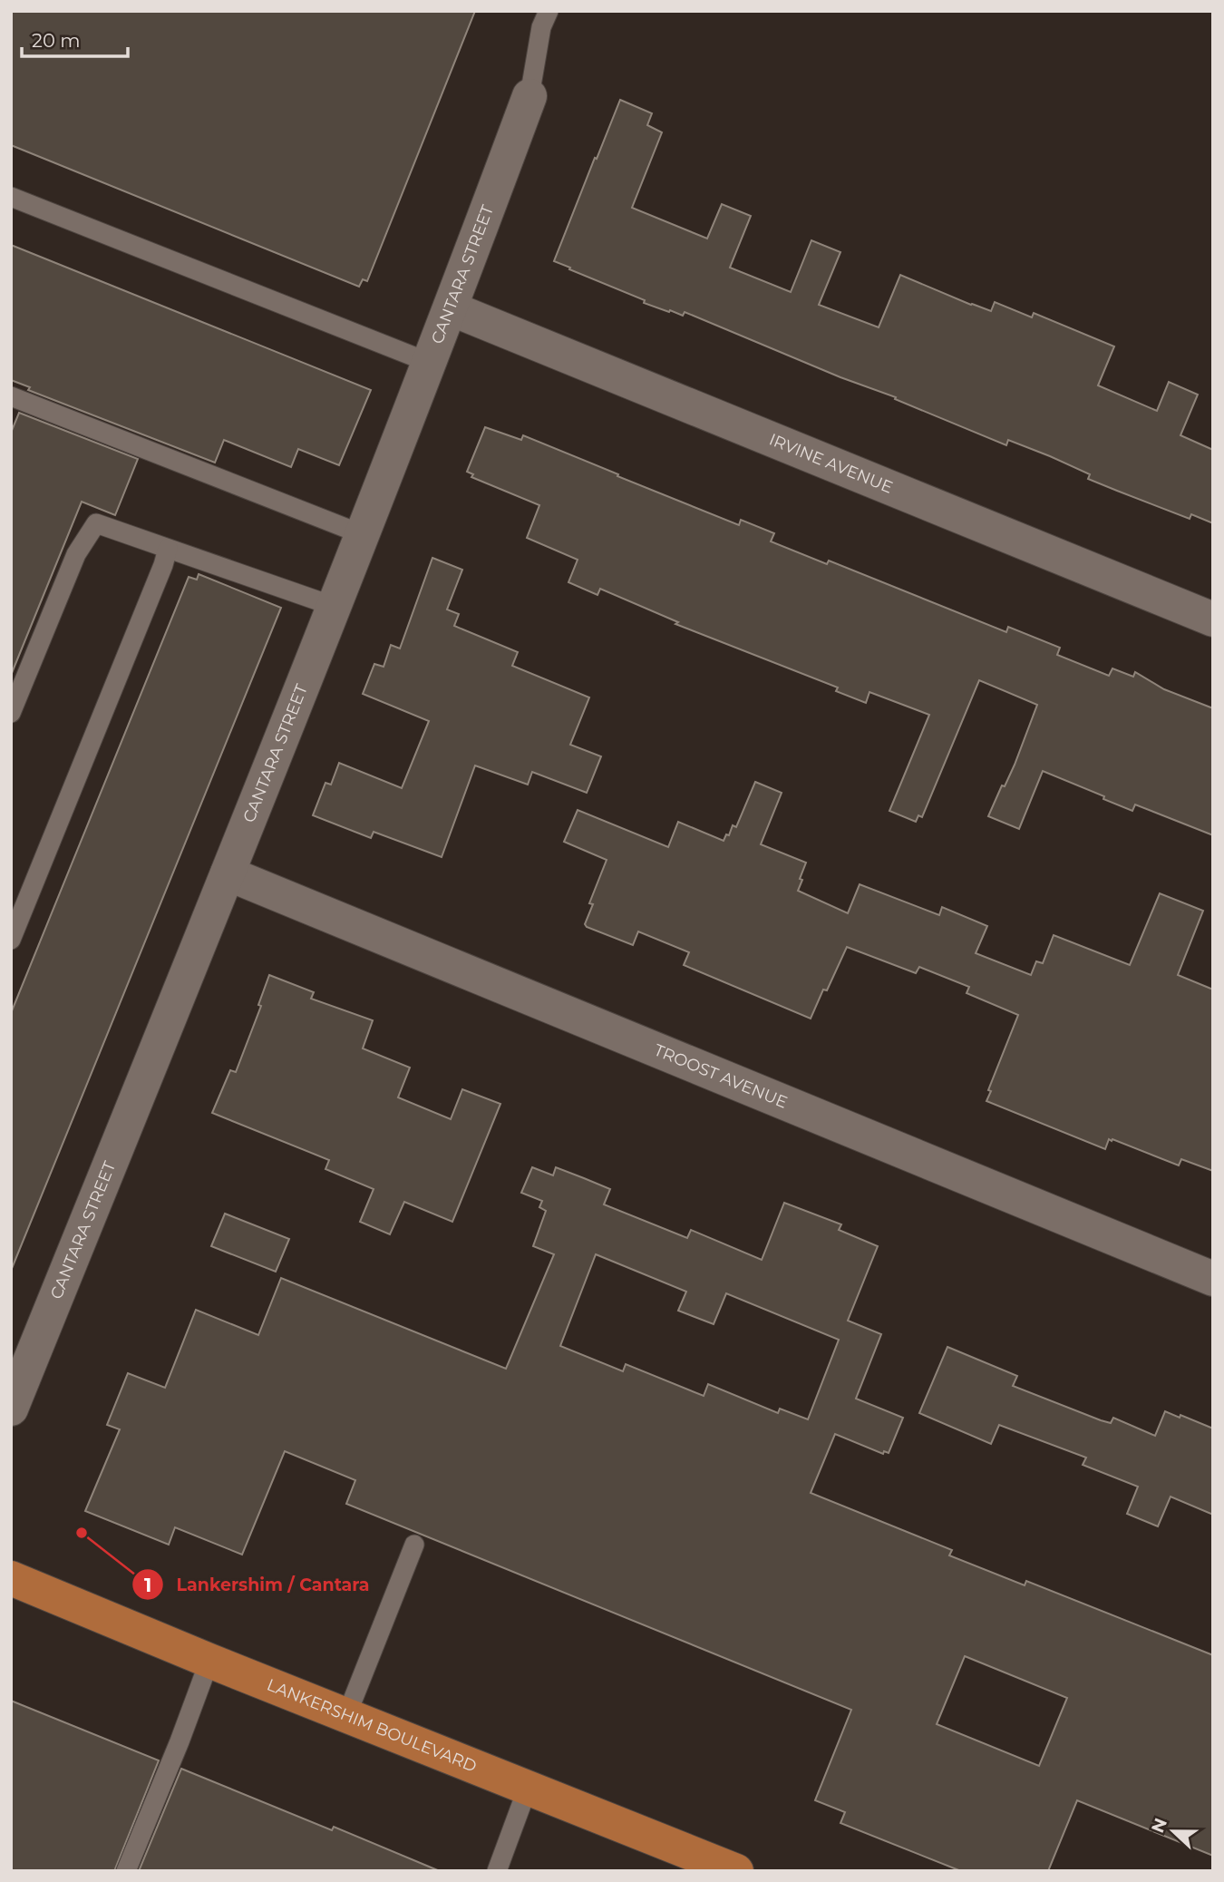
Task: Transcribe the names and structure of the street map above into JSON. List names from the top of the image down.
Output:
{
  "streets": {
    "main road": ["LANKERSHIM BOULEVARD"],
    "street": ["CANTARA STREET", "IRVINE AVENUE", "TROOST AVENUE"]
  },
  "crossings": [
    ["CANTARA STREET", "IRVINE AVENUE"],
    ["CANTARA STREET", "TROOST AVENUE"]
  ],
  "places": ["Lankershim / Cantara"],
  "scale_bar": "20 m",
  "north": "left"
}
